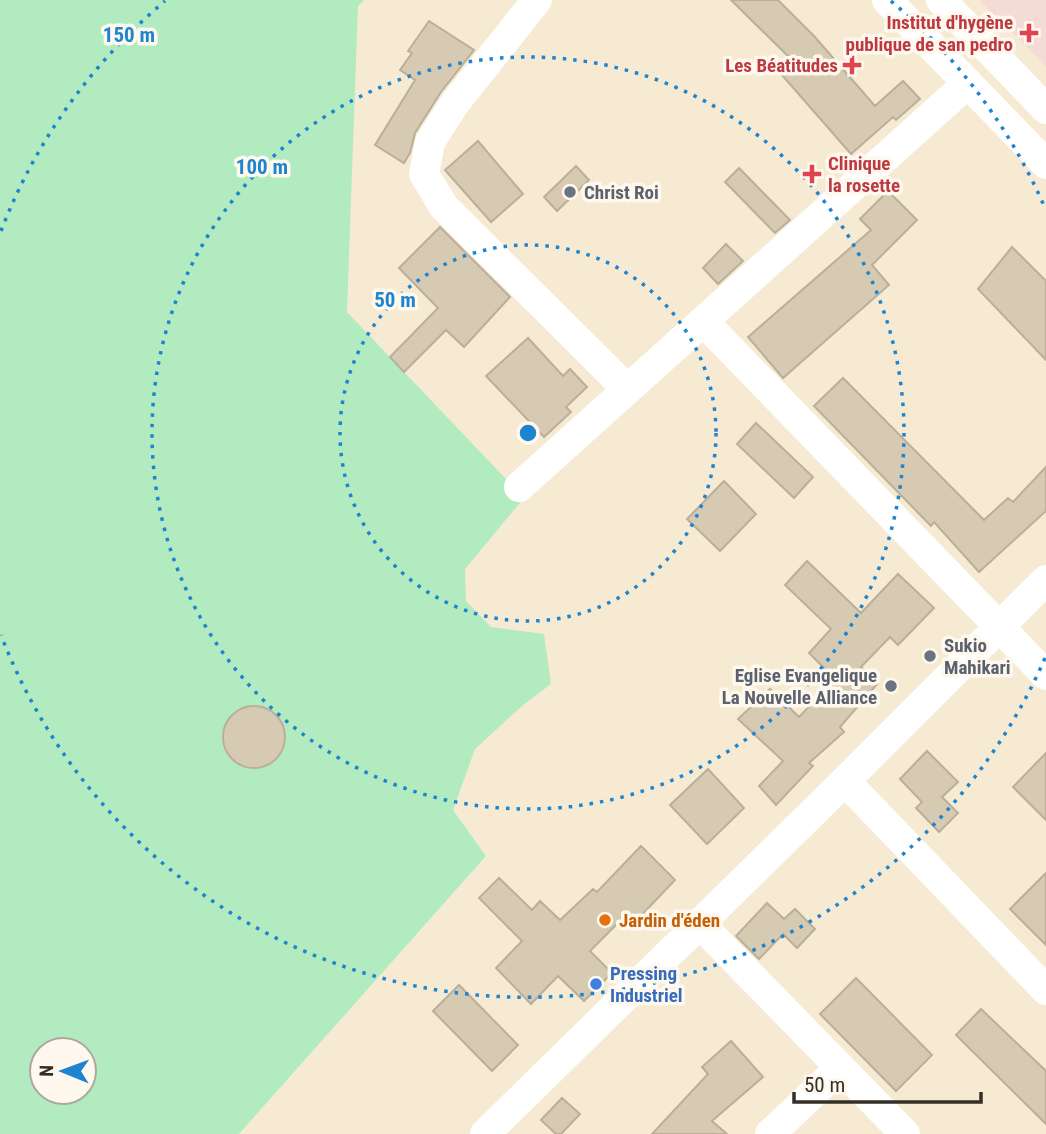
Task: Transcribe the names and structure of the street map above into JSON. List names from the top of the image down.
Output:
{
  "places": {
    "health": ["Institut d'hygène publique de san pedro", "Les Béatitudes", "Clinique la rosette"],
    "other": [
      "Christ Roi",
      "Sukio Mahikari",
      "Eglise Evangelique La Nouvelle Alliance",
      "Jardin d'éden",
      "Pressing Industriel"
    ]
  },
  "scale_bar": "50 m",
  "north": "left",
  "rings": ["150 m", "100 m", "50 m"]
}
